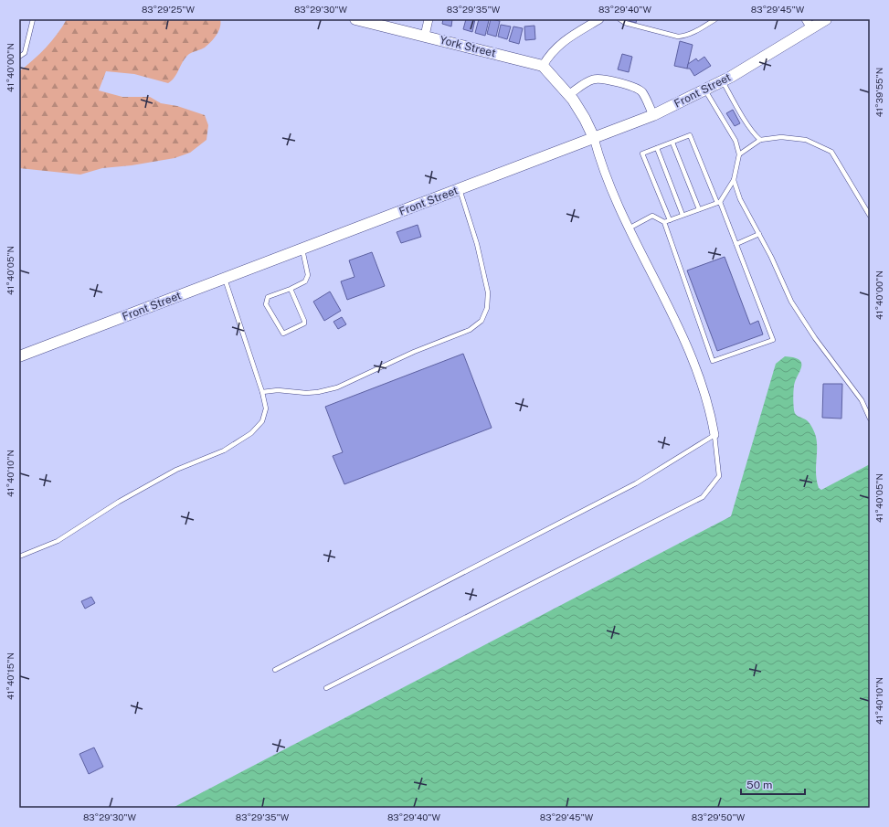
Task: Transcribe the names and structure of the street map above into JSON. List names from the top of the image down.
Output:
{
  "streets": {
    "street": ["York Street", "Front Street"]
  },
  "scale_bar": "50 m",
  "coordinates": [
    "83°29'25\"W",
    "83°29'30\"W",
    "83°29'35\"W",
    "83°29'40\"W",
    "83°29'45\"W",
    "41°40'00\"N",
    "41°39'55\"N",
    "41°40'05\"N",
    "41°40'10\"N",
    "41°40'15\"N",
    "83°29'50\"W"
  ]
}
